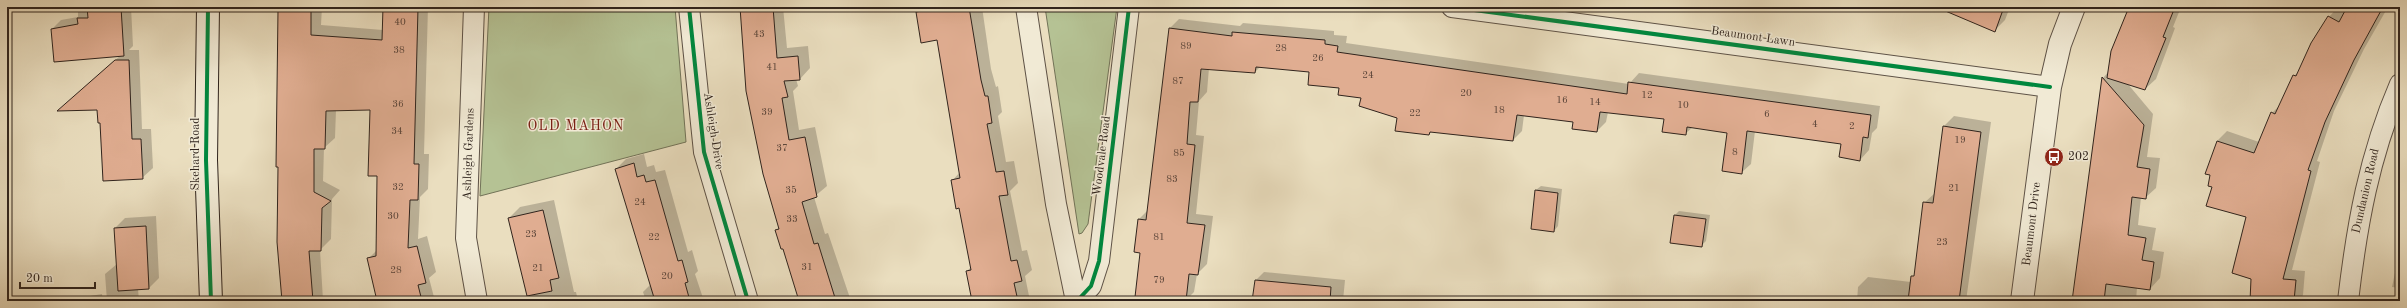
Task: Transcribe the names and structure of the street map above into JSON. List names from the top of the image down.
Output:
{
  "streets": {
    "street": [
      "Beaumont Lawn",
      "Ashleigh Drive",
      "Skehard Road",
      "Ashleigh Gardens",
      "Woodvale Road",
      "Dundanion Road",
      "Beaumont Drive"
    ]
  },
  "crossings": [
    ["Beaumont Lawn", "Beaumont Drive"]
  ],
  "districts": ["OLD MAHON"],
  "places": {
    "bus stop": ["202"]
  },
  "house_numbers": [
    "40",
    "43",
    "89",
    "28",
    "38",
    "26",
    "41",
    "24",
    "87",
    "20",
    "12",
    "16",
    "14",
    "36",
    "10",
    "18",
    "39",
    "22",
    "6",
    "4",
    "2",
    "34",
    "19",
    "37",
    "8",
    "85",
    "83",
    "32",
    "21",
    "35",
    "24",
    "30",
    "33",
    "23",
    "22",
    "81",
    "23",
    "31",
    "21",
    "28",
    "20",
    "79"
  ],
  "scale_bar": "20 m"
}
